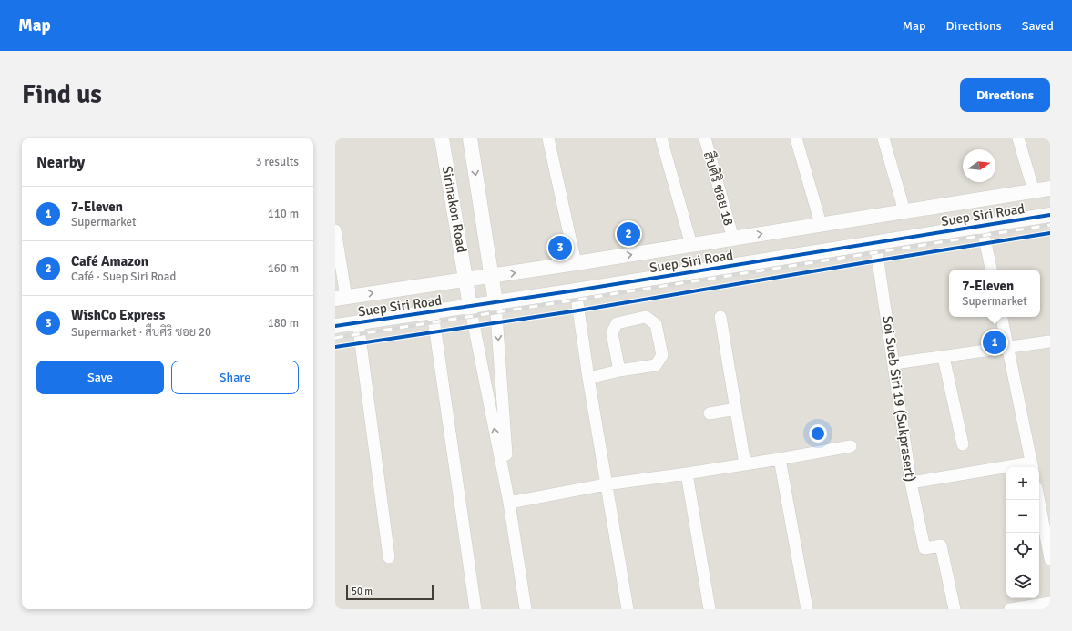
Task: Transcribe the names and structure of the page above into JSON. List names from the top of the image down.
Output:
{
  "streets": {
    "street": [
      "สืบศิริ ซอย 18",
      "Sirinakon Road",
      "Suep Siri Road",
      "Soi Sueb Siri 19 (Sukprasert)"
    ]
  },
  "crossings": [
    ["สืบศิริ ซอย 18", "Suep Siri Road"],
    ["Sirinakon Road", "Suep Siri Road"],
    ["Suep Siri Road", "Soi Sueb Siri 19 (Sukprasert)"]
  ],
  "scale_bar": "50 m",
  "north": "right",
  "page": {
    "header": "Map",
    "nav": ["Map", "Directions", "Saved"],
    "buttons": [
      "Directions",
      ["Save", "Share"]
    ],
    "title": "Find us",
    "heading": ["Nearby", "3 results"],
    "list": [
      {
        "mark": "1",
        "name": "7-Eleven",
        "note": "Supermarket",
        "value": "110 m"
      },
      {
        "mark": "2",
        "name": "Café Amazon",
        "note": "Café · Suep Siri Road",
        "value": "160 m"
      },
      {
        "mark": "3",
        "name": "WishCo Express",
        "note": "Supermarket · สืบศิริ ซอย 20",
        "value": "180 m"
      }
    ],
    "pins": ["2", "3", "1"],
    "popup": ["7-Eleven", "Supermarket"],
    "map_buttons": ["+", "−"],
    "scale": "50 m"
  }
}
